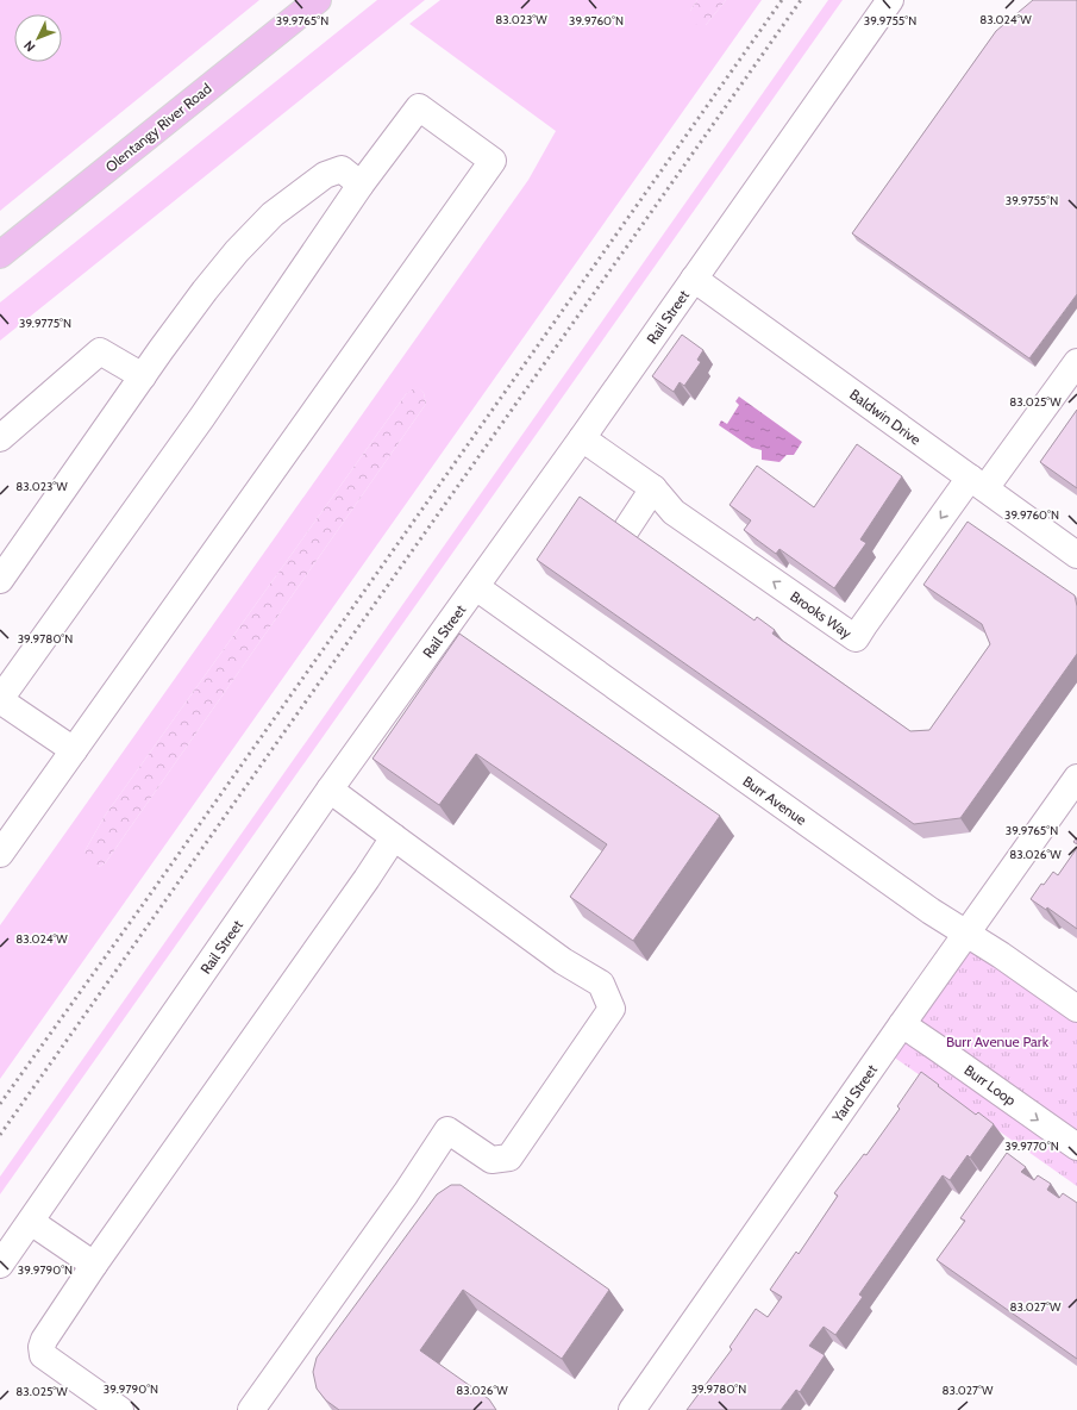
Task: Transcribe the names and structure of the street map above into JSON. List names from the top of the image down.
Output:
{
  "streets": {
    "main road": ["Olentangy River Road"],
    "street": [
      "Rail Street",
      "Baldwin Drive",
      "Brooks Way",
      "Burr Avenue",
      "Burr Loop",
      "Yard Street"
    ]
  },
  "crossings": [
    ["Rail Street", "Baldwin Drive"],
    ["Rail Street", "Burr Avenue"],
    ["Baldwin Drive", "Brooks Way"],
    ["Burr Avenue", "Yard Street"],
    ["Burr Loop", "Yard Street"]
  ],
  "one_way": ["Burr Loop"],
  "parks": ["Burr Avenue Park"],
  "north": "bottom left",
  "coordinates": [
    "83.023°W",
    "83.024°W",
    "39.9760°N",
    "39.9765°N",
    "39.9755°N",
    "39.9775°N",
    "83.025°W",
    "39.9780°N",
    "83.026°W",
    "39.9770°N",
    "39.9790°N",
    "83.027°W"
  ]
}
